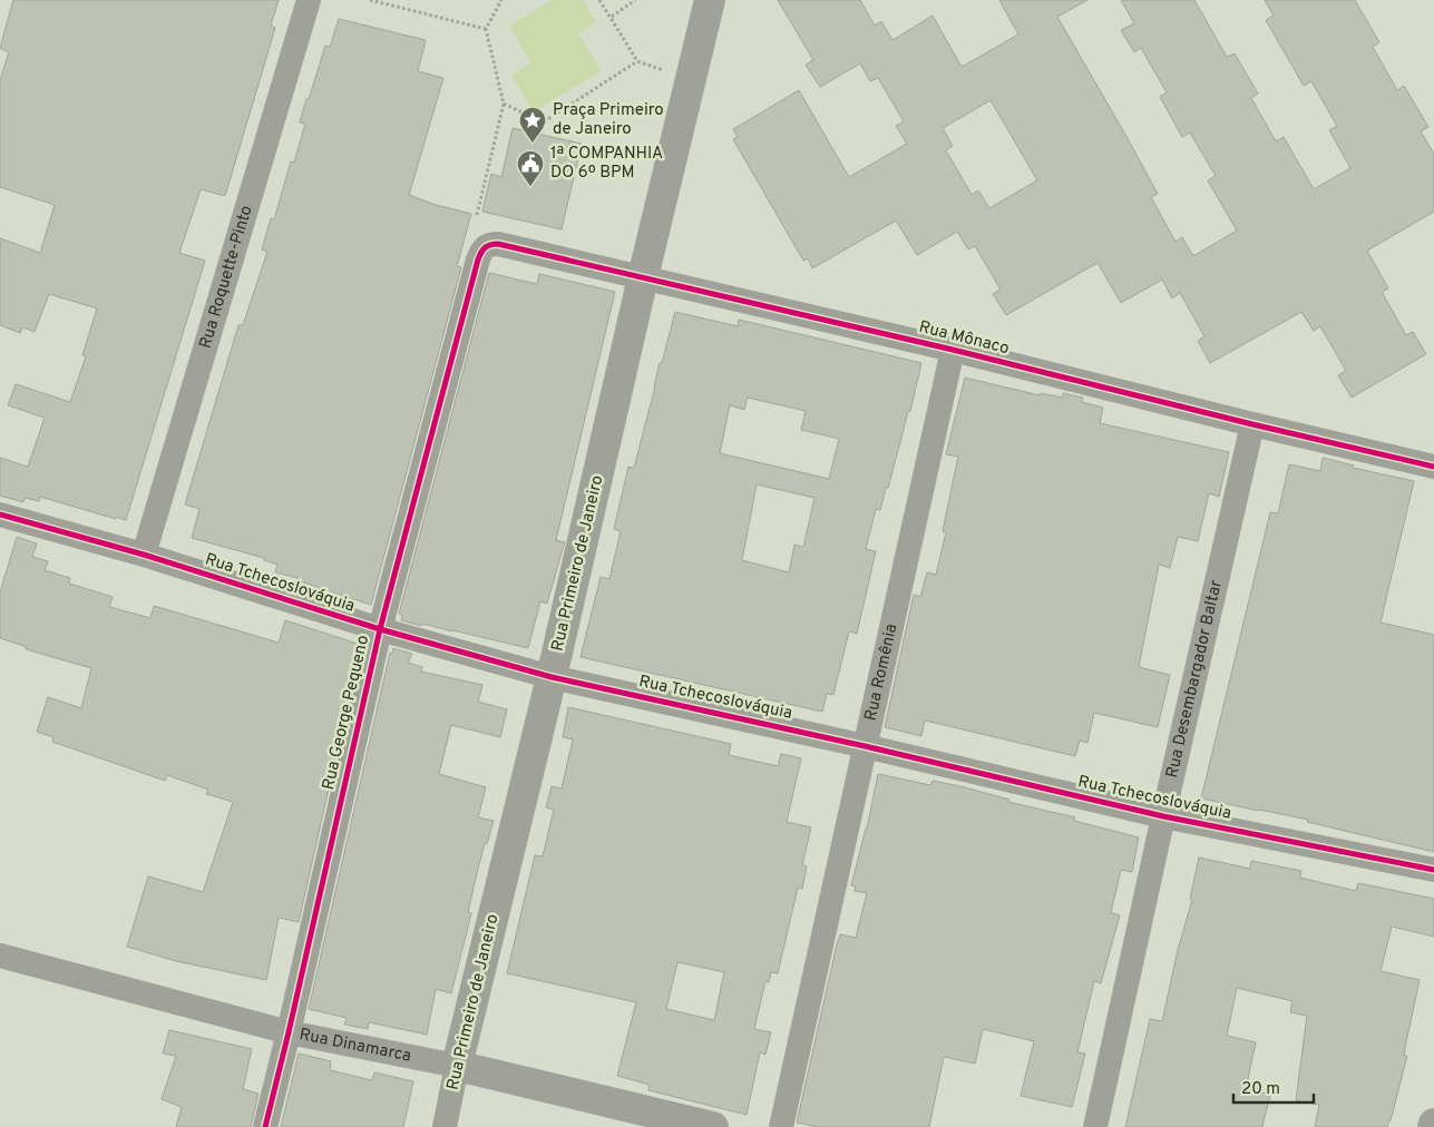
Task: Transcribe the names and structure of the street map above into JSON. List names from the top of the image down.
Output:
{
  "streets": {
    "street": [
      "Rua Roquette-Pinto",
      "Rua Mônaco",
      "Rua Primeiro de Janeiro",
      "Rua Tchecoslováquia",
      "Rua Romênia",
      "Rua Desembargador Baltar",
      "Rua George Pequeno",
      "Rua Dinamarca"
    ]
  },
  "crossings": [
    ["Rua Roquette-Pinto", "Rua Tchecoslováquia"],
    ["Rua Mônaco", "Rua Primeiro de Janeiro"],
    ["Rua Mônaco", "Rua Romênia"],
    ["Rua Mônaco", "Rua Desembargador Baltar"],
    ["Rua Mônaco", "Rua George Pequeno"],
    ["Rua Primeiro de Janeiro", "Rua Tchecoslováquia"],
    ["Rua Primeiro de Janeiro", "Rua Dinamarca"],
    ["Rua Tchecoslováquia", "Rua Romênia"],
    ["Rua Tchecoslováquia", "Rua Desembargador Baltar"],
    ["Rua Tchecoslováquia", "Rua George Pequeno"],
    ["Rua George Pequeno", "Rua Dinamarca"]
  ],
  "places": {
    "place": ["Praça Primeiro de Janeiro"],
    "public building": ["1ª COMPANHIA DO 6º BPM"]
  },
  "scale_bar": "20 m"
}
